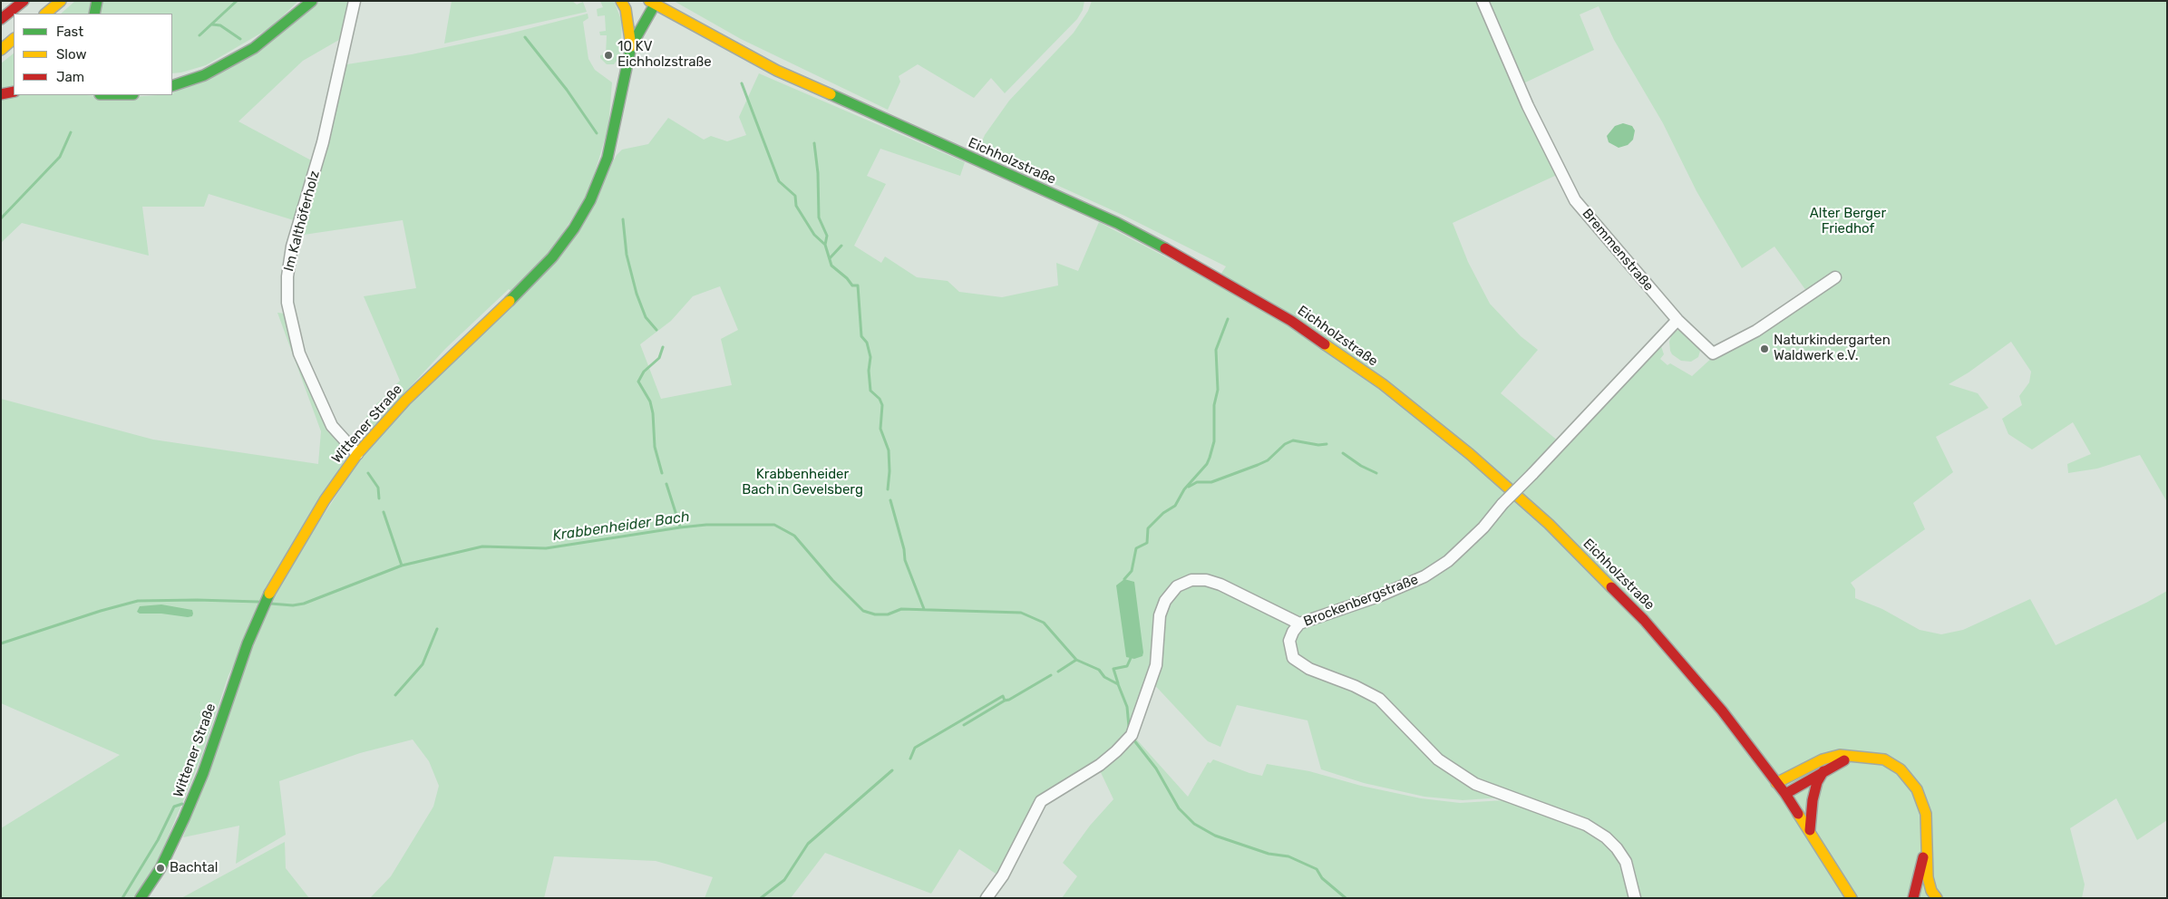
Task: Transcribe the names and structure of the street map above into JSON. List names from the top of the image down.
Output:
{
  "streets": {
    "main road": ["Eichholzstraße", "Wittener Straße"],
    "street": ["Im Kalthöferholz", "Bremmenstraße", "Brockenbergstraße"]
  },
  "crossings": [
    ["Eichholzstraße", "Wittener Straße"],
    ["Im Kalthöferholz", "Wittener Straße"],
    ["Bremmenstraße", "Brockenbergstraße"]
  ],
  "water": ["Krabbenheider Bach"],
  "parks": ["Alter Berger Friedhof", "Krabbenheider Bach in Gevelsberg"],
  "places": ["10 KV Eichholzstraße", "Naturkindergarten Waldwerk e.V.", "Bachtal"],
  "legend": ["Fast", "Slow", "Jam"]
}
